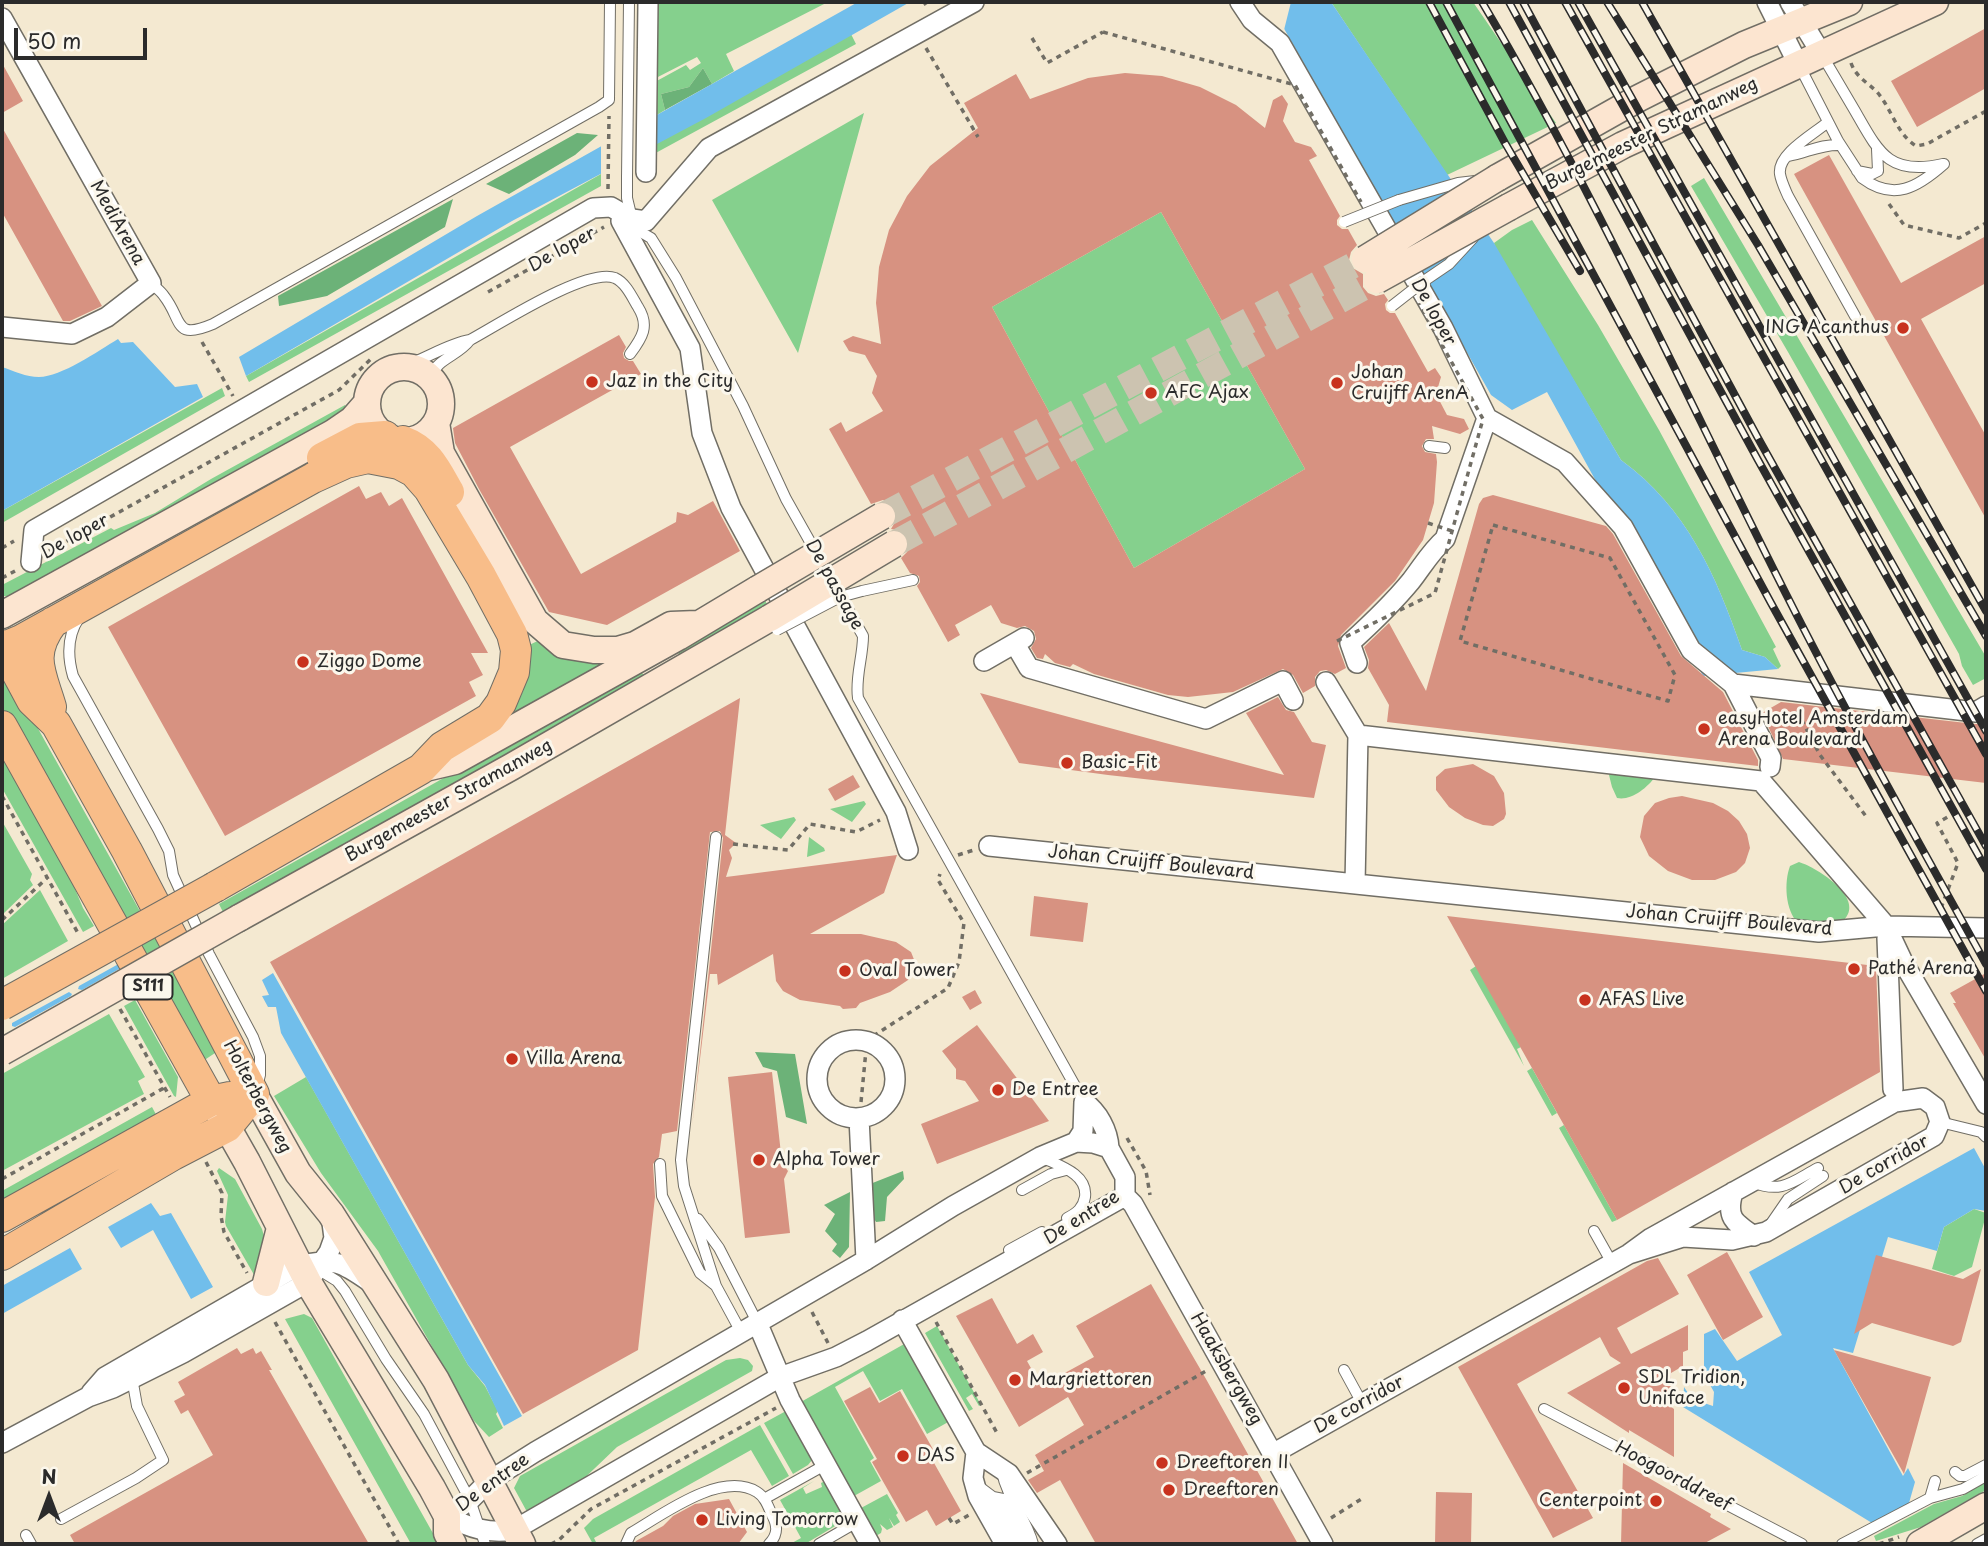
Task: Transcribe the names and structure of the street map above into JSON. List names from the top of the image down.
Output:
{
  "streets": {
    "main road": ["Burgemeester Stramanweg", "S111", "Holterbergweg"],
    "street": [
      "MediArena",
      "De loper",
      "De passage",
      "Johan Cruijff Boulevard",
      "De corridor",
      "De entree",
      "Haaksbergweg"
    ],
    "lane": ["Hoogoorddreef"]
  },
  "crossings": [
    ["Burgemeester Stramanweg", "Holterbergweg"],
    ["De loper", "De passage"],
    ["De passage", "De entree"],
    ["S111", "De entree"],
    ["Holterbergweg", "De entree"],
    ["De corridor", "Haaksbergweg"],
    ["De entree", "Haaksbergweg"]
  ],
  "places": [
    "ING Acanthus",
    "Jaz in the City",
    "Johan Cruijff ArenA",
    "AFC Ajax",
    "Ziggo Dome",
    "easyHotel Amsterdam Arena Boulevard",
    "Basic-Fit",
    "Pathé Arena",
    "Oval Tower",
    "AFAS Live",
    "Villa Arena",
    "De Entree",
    "Alpha Tower",
    "Margriettoren",
    "SDL Tridion, Uniface",
    "DAS",
    "Dreeftoren II",
    "Dreeftoren",
    "Centerpoint",
    "Living Tomorrow"
  ],
  "scale_bar": "50 m",
  "north": "top"
}
